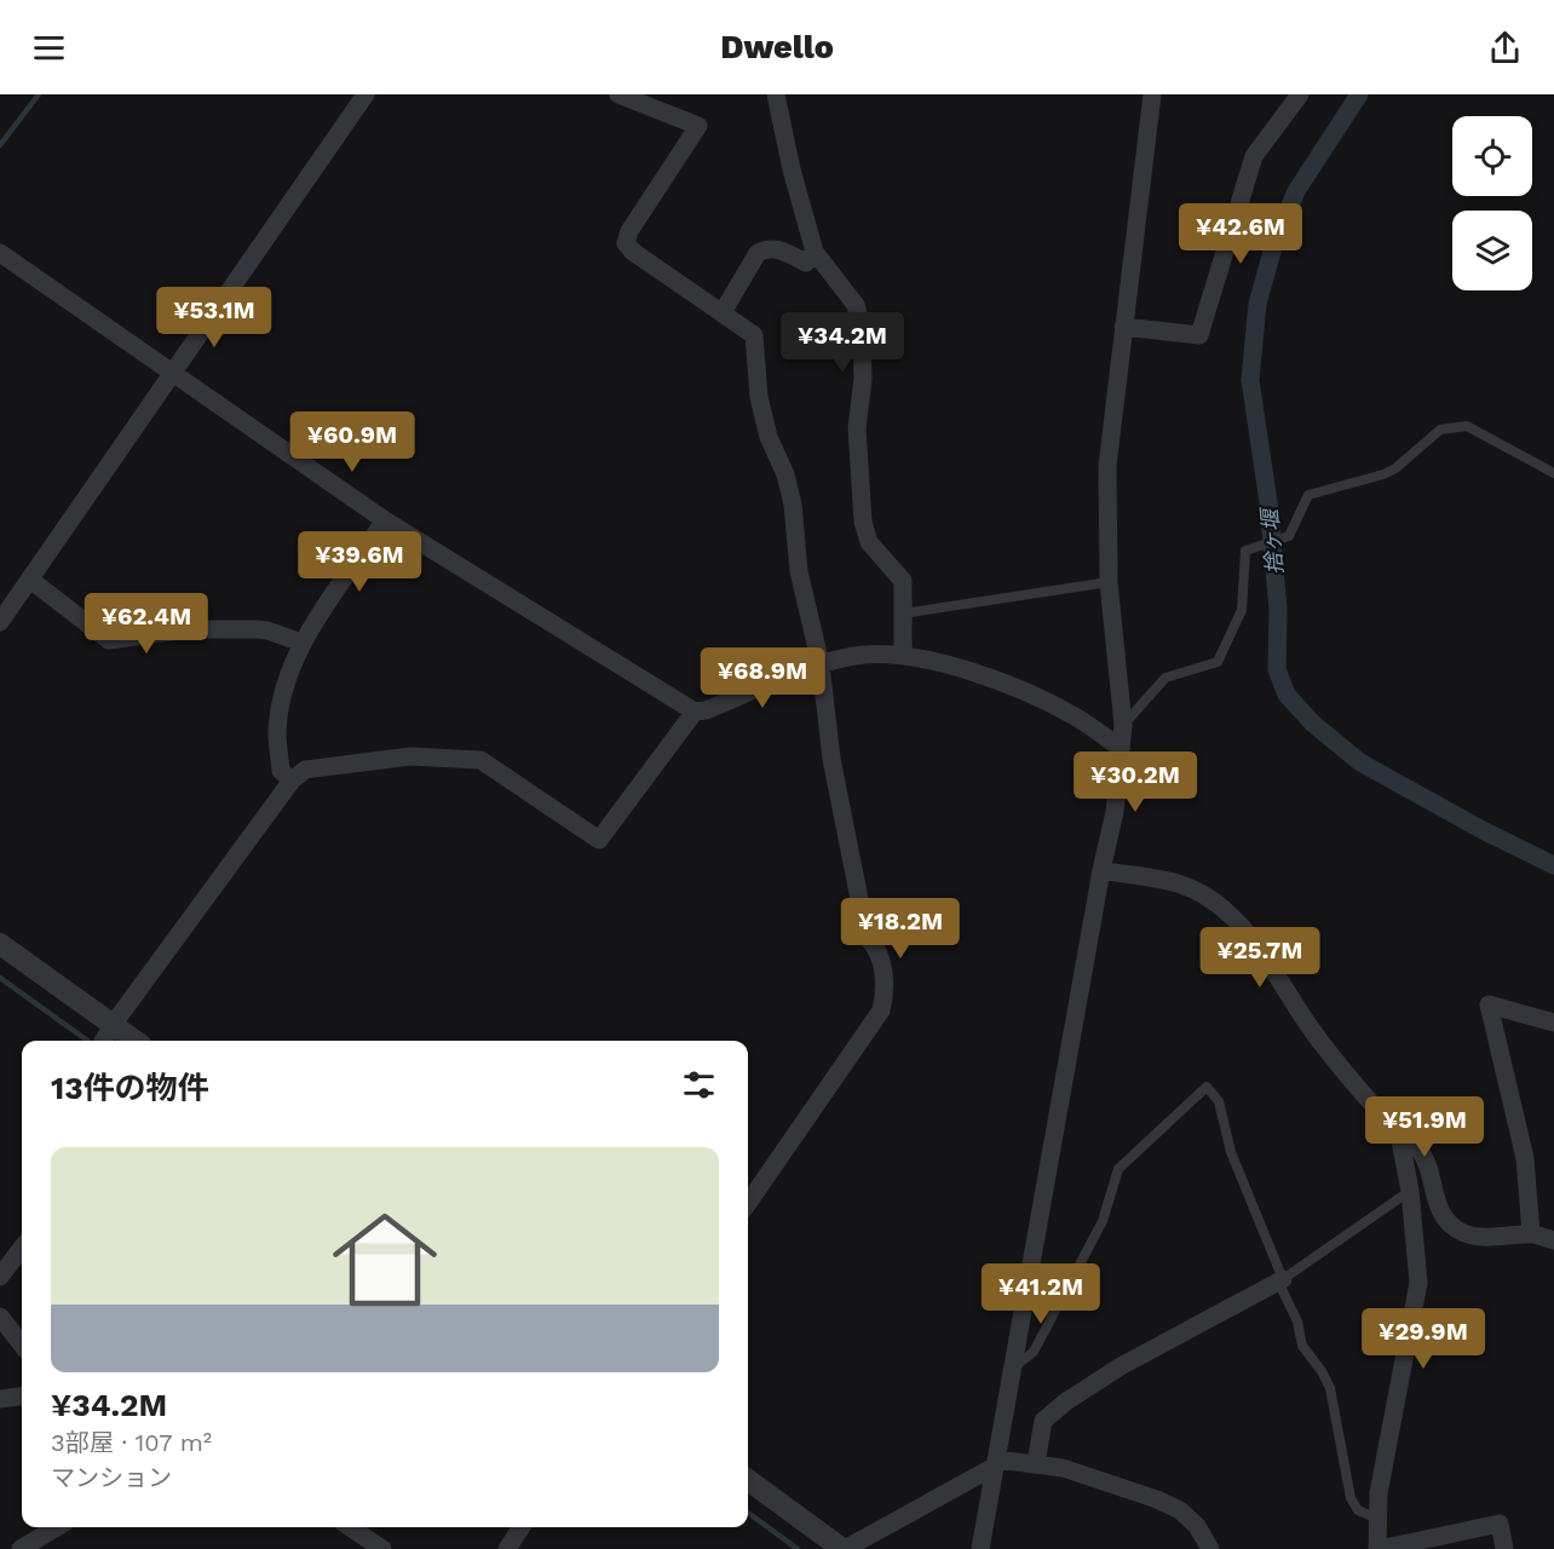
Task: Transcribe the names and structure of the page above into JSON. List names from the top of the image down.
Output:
{
  "water": ["捨ヶ堰"],
  "page": {
    "header": "Dwello",
    "price": [
      "¥42.6M",
      "¥53.1M",
      "¥34.2M",
      "¥60.9M",
      "¥39.6M",
      "¥62.4M",
      "¥68.9M",
      "¥30.2M",
      "¥18.2M",
      "¥25.7M",
      "¥51.9M",
      "¥41.2M",
      "¥29.9M"
    ],
    "heading": "13件の物件",
    "list": [
      {
        "name": "¥34.2M",
        "note": "3部屋 · 107 m² · マンション"
      }
    ]
  }
}
